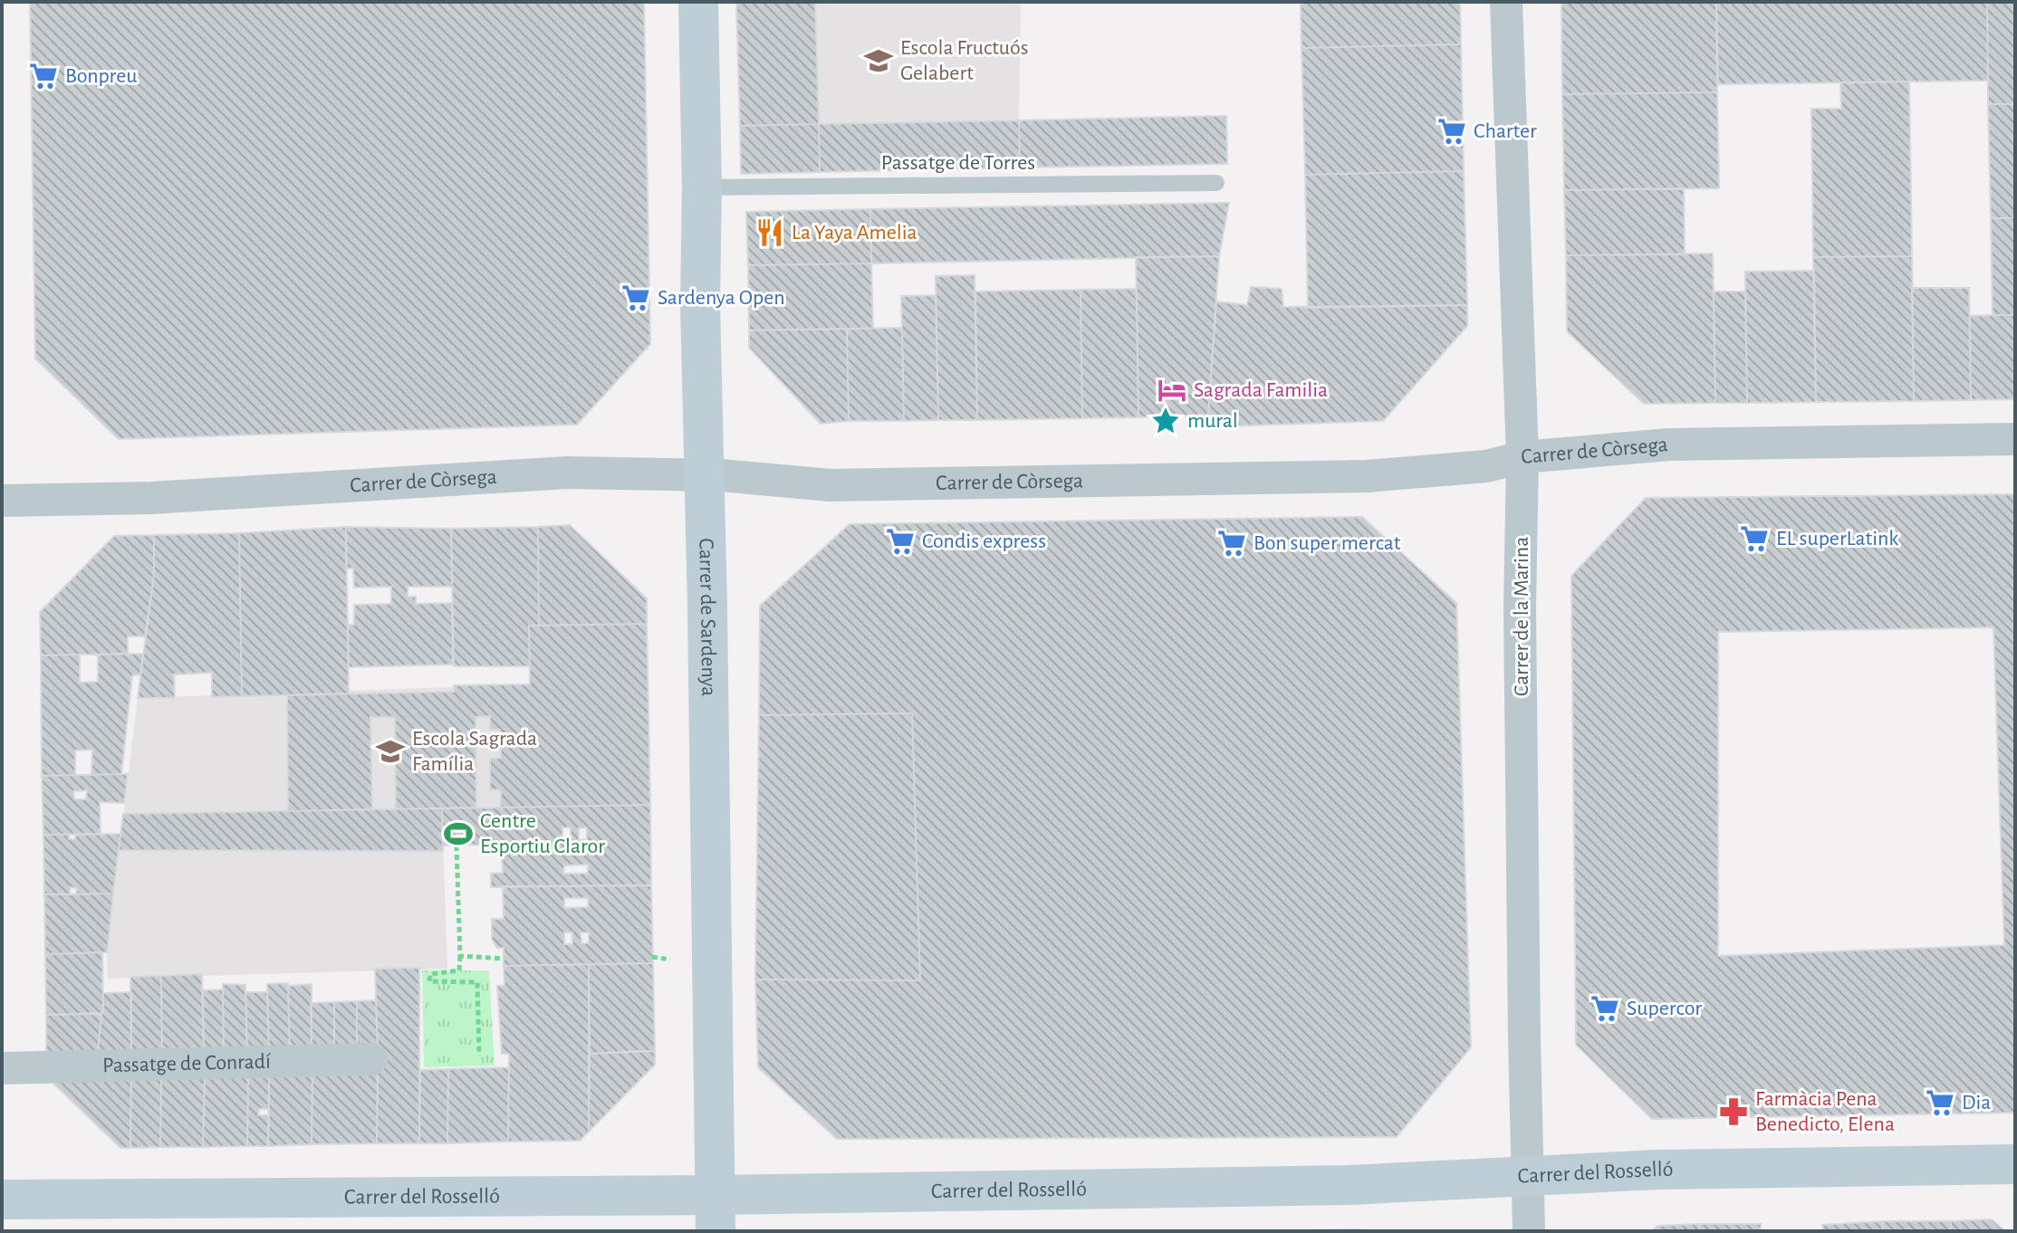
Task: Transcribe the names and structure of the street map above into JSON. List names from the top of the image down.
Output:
{
  "streets": {
    "main road": ["Carrer de Sardenya", "Carrer del Rosselló"],
    "street": ["Carrer de Còrsega", "Carrer de la Marina", "Passatge de Conradí"],
    "lane": ["Passatge de Torres"]
  },
  "crossings": [
    ["Passatge de Torres", "Carrer de Sardenya"],
    ["Carrer de Còrsega", "Carrer de Sardenya"],
    ["Carrer de Còrsega", "Carrer de la Marina"],
    ["Carrer de Sardenya", "Carrer del Rosselló"],
    ["Carrer de la Marina", "Carrer del Rosselló"]
  ],
  "places": {
    "school or university": ["Escola Fructuós Gelabert", "Escola Sagrada Família"],
    "supermarket": [
      "Bonpreu",
      "Charter",
      "Sardenya Open",
      "EL superLatink",
      "Condis express",
      "Bon super mercat",
      "Supercor",
      "Dia"
    ],
    "restaurant": ["La Yaya Amelia"],
    "hotel": ["Sagrada Familia"],
    "place": ["mural"],
    "sports": ["Centre Esportiu Claror"],
    "pharmacy": ["Farmàcia Pena Benedicto, Elena"]
  }
}
